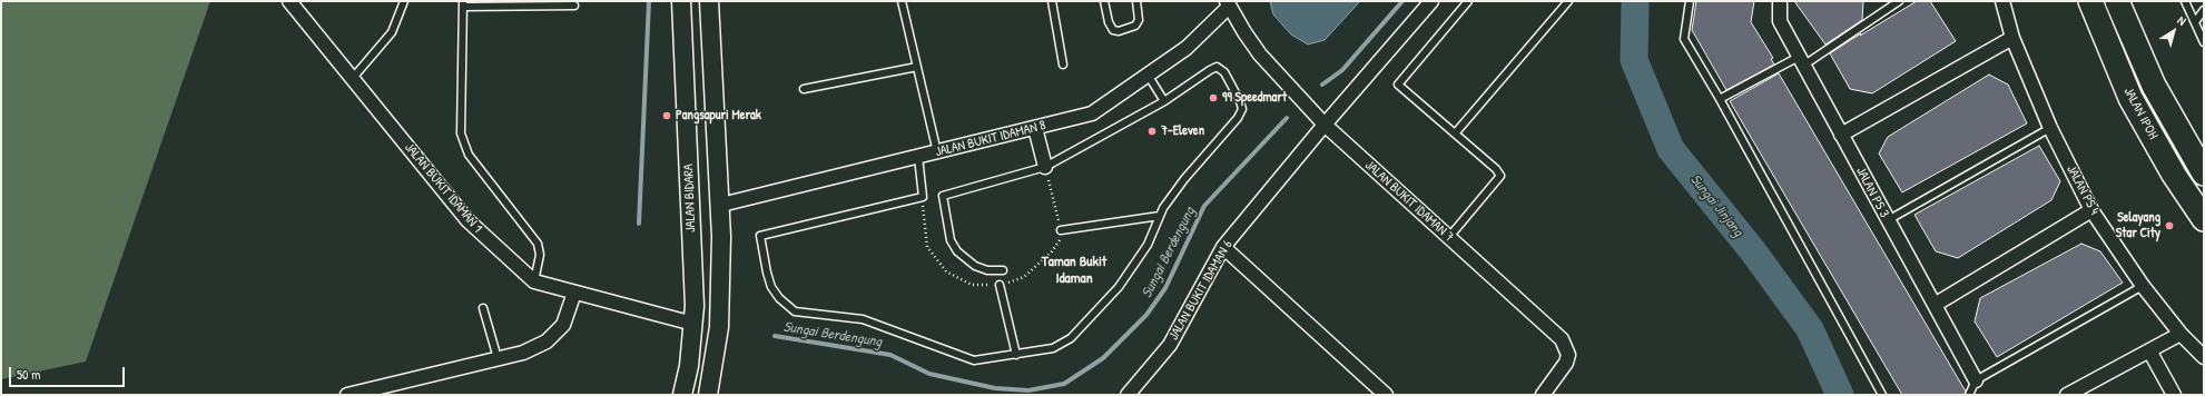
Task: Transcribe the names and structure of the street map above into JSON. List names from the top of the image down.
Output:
{
  "streets": {
    "highway": ["JALAN IPOH"],
    "main road": ["JALAN BIDARA"],
    "street": [
      "JALAN BUKIT IDAMAN 8",
      "JALAN BUKIT IDAMAN 1",
      "JALAN PS 4",
      "JALAN PS 3",
      "JALAN BUKIT IDAMAN 7",
      "JALAN BUKIT IDAMAN 6"
    ]
  },
  "crossings": [
    ["JALAN BUKIT IDAMAN 8", "JALAN BUKIT IDAMAN 7"],
    ["JALAN BUKIT IDAMAN 1", "JALAN BIDARA"],
    ["JALAN BUKIT IDAMAN 7", "JALAN BUKIT IDAMAN 6"]
  ],
  "districts": ["Taman Bukit Idaman"],
  "water": ["Sungai Jinjang", "Sungai Berdengung"],
  "places": [
    "99 Speedmart",
    "Pangsapuri Merak",
    "7-Eleven",
    "Selayang Star City"
  ],
  "scale_bar": "50 m",
  "north": "top right"
}
